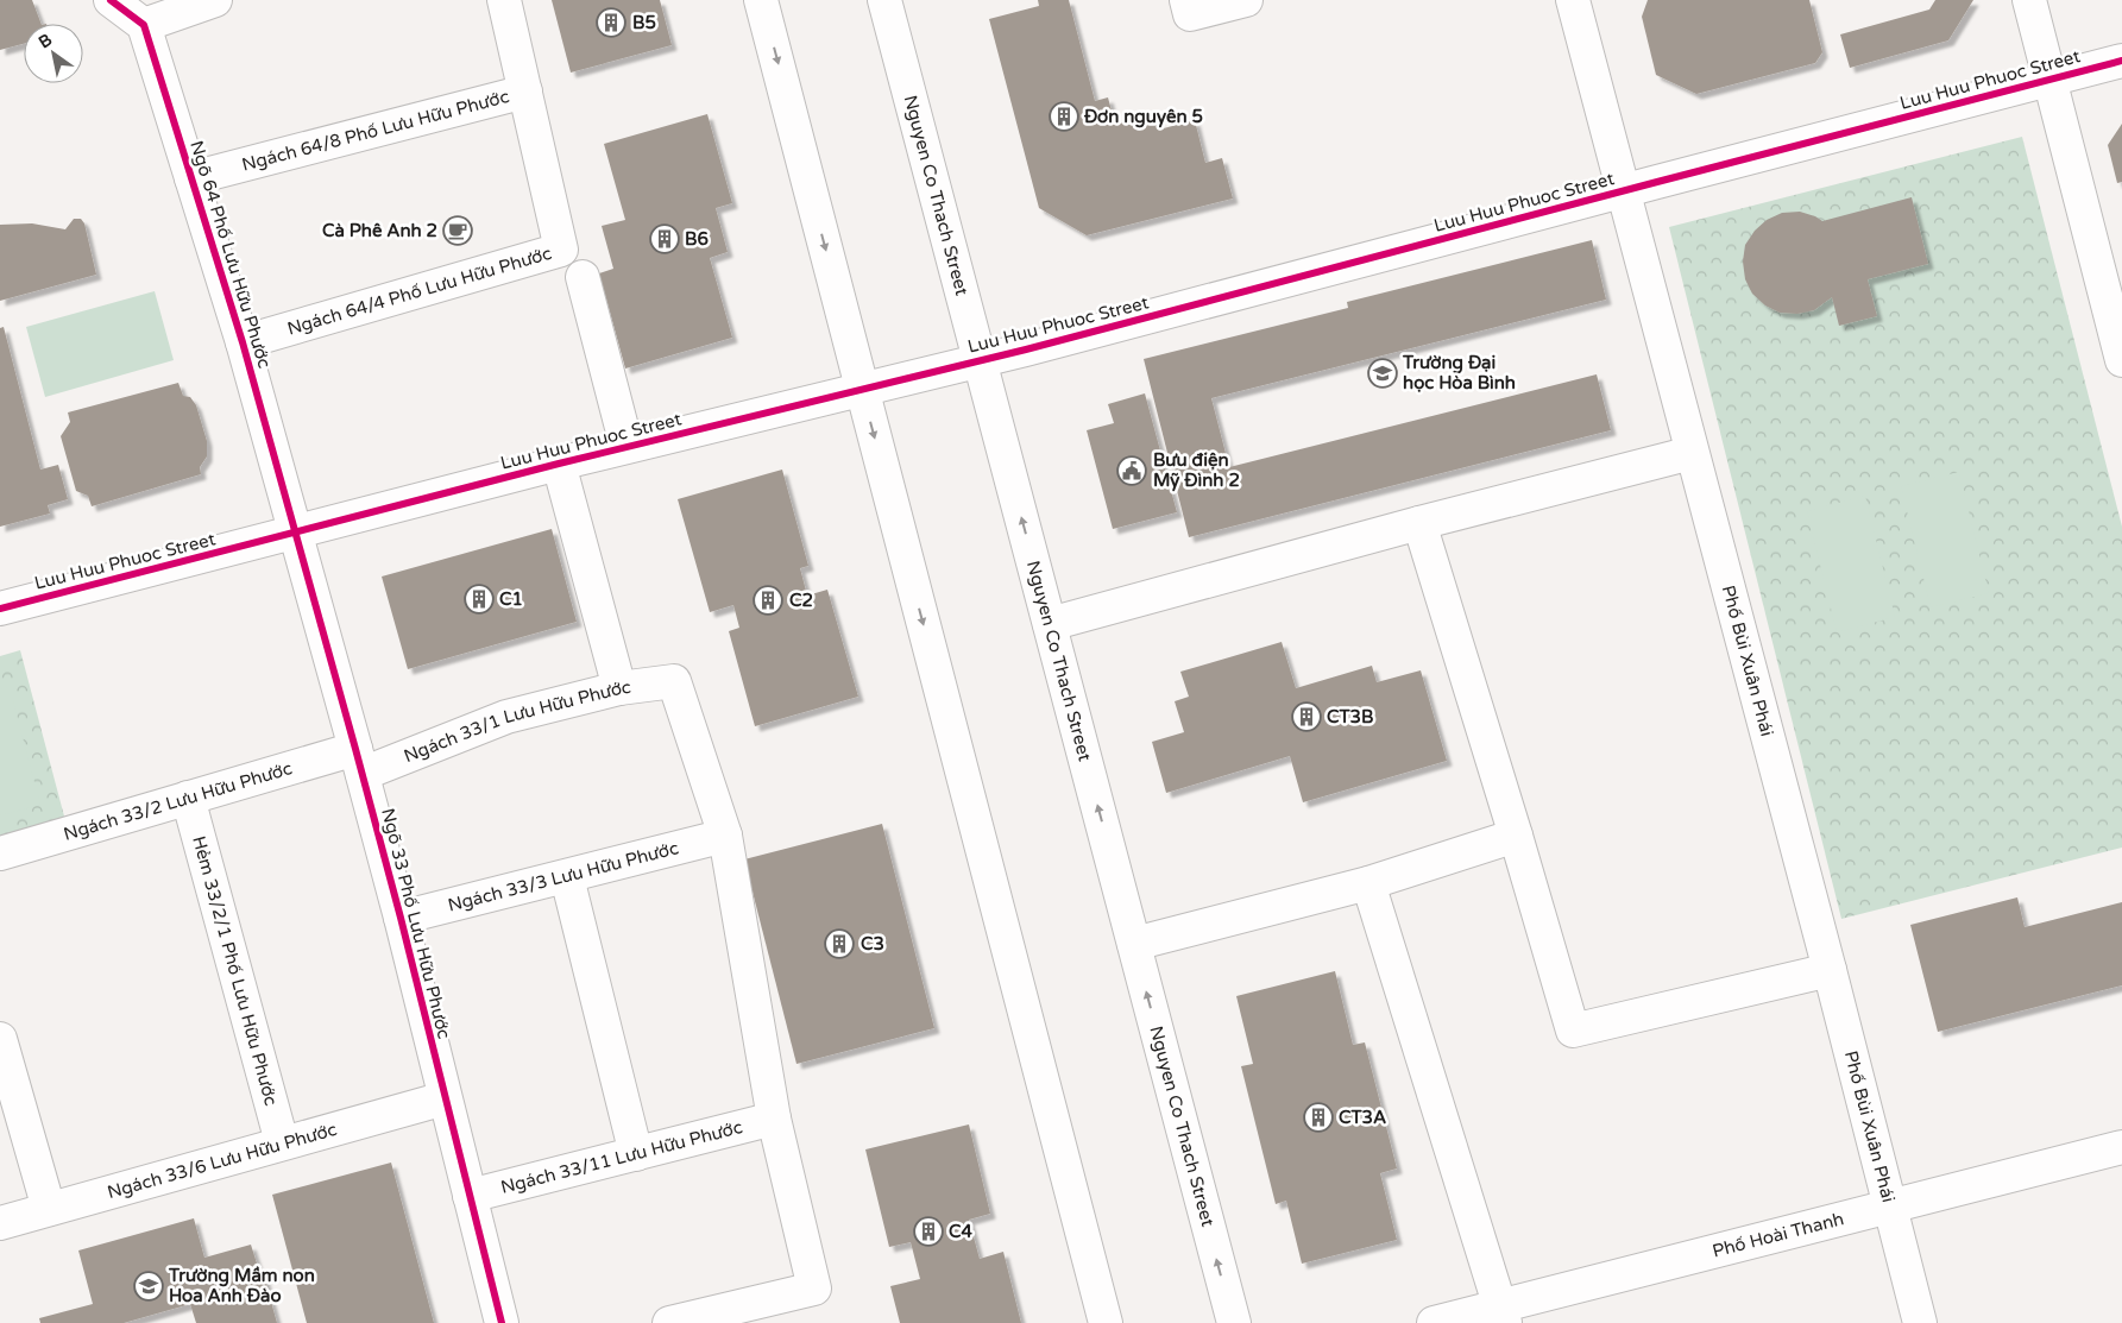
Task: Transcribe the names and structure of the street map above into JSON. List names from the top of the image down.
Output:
{
  "streets": {
    "street": [
      "Luu Huu Phuoc Street",
      "Ngách 64/8 Phố Lưu Hữu Phước",
      "Nguyen Co Thach Street",
      "Ngõ 64 Phố Lưu Hữu Phước",
      "Ngách 64/4 Phố Lưu Hữu Phước",
      "Phố Bùi Xuân Phái",
      "Ngách 33/1 Lưu Hữu Phước",
      "Ngách 33/2 Lưu Hữu Phước",
      "Ngách 33/3 Lưu Hữu Phước",
      "Ngõ 33 Phố Lưu Hữu Phước",
      "Hẻm 33/2/1 Phố Lưu Hữu Phước",
      "Ngách 33/11 Lưu Hữu Phước",
      "Ngách 33/6 Lưu Hữu Phước",
      "Phố Hoài Thanh"
    ]
  },
  "crossings": [
    ["Luu Huu Phuoc Street", "Nguyen Co Thach Street"],
    ["Luu Huu Phuoc Street", "Ngõ 64 Phố Lưu Hữu Phước"],
    ["Luu Huu Phuoc Street", "Phố Bùi Xuân Phái"],
    ["Luu Huu Phuoc Street", "Ngõ 33 Phố Lưu Hữu Phước"],
    ["Ngách 64/8 Phố Lưu Hữu Phước", "Ngõ 64 Phố Lưu Hữu Phước"],
    ["Ngách 64/8 Phố Lưu Hữu Phước", "Ngách 64/4 Phố Lưu Hữu Phước"],
    ["Ngõ 64 Phố Lưu Hữu Phước", "Ngách 64/4 Phố Lưu Hữu Phước"],
    ["Ngõ 64 Phố Lưu Hữu Phước", "Ngõ 33 Phố Lưu Hữu Phước"],
    ["Phố Bùi Xuân Phái", "Phố Hoài Thanh"],
    ["Ngách 33/1 Lưu Hữu Phước", "Ngách 33/2 Lưu Hữu Phước"],
    ["Ngách 33/1 Lưu Hữu Phước", "Ngách 33/3 Lưu Hữu Phước"],
    ["Ngách 33/1 Lưu Hữu Phước", "Ngõ 33 Phố Lưu Hữu Phước"],
    ["Ngách 33/2 Lưu Hữu Phước", "Ngõ 33 Phố Lưu Hữu Phước"],
    ["Ngách 33/2 Lưu Hữu Phước", "Hẻm 33/2/1 Phố Lưu Hữu Phước"],
    ["Ngách 33/3 Lưu Hữu Phước", "Ngõ 33 Phố Lưu Hữu Phước"],
    ["Ngõ 33 Phố Lưu Hữu Phước", "Ngách 33/11 Lưu Hữu Phước"],
    ["Ngõ 33 Phố Lưu Hữu Phước", "Ngách 33/6 Lưu Hữu Phước"],
    ["Hẻm 33/2/1 Phố Lưu Hữu Phước", "Ngách 33/6 Lưu Hữu Phước"]
  ],
  "places": {
    "building": [
      "B5",
      "Đơn nguyên 5",
      "B6",
      "C1",
      "C2",
      "CT3B",
      "C3",
      "CT3A",
      "C4"
    ],
    "cafe": ["Cà Phê Anh 2"],
    "school or university": ["Trường Đại học Hòa Bình", "Trường Mầm non Hoa Anh Đào"],
    "public building": ["Bưu điện Mỹ Đình 2"]
  },
  "north": "top left"
}
